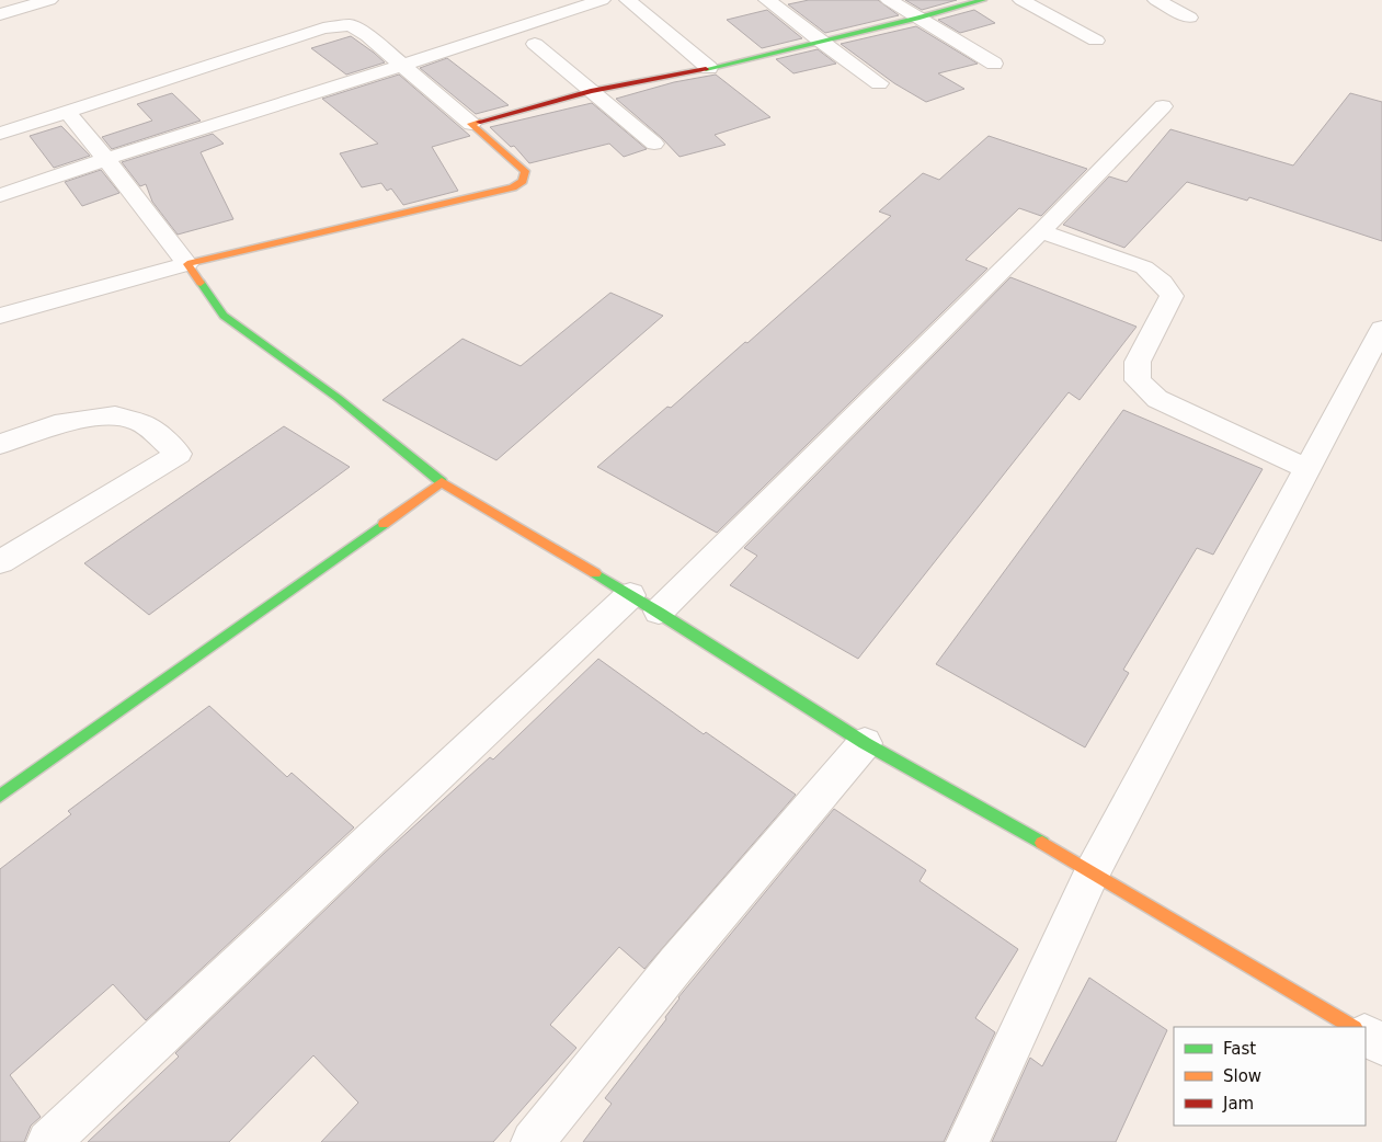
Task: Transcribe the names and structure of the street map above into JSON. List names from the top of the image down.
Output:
{
  "legend": ["Fast", "Slow", "Jam"]
}
